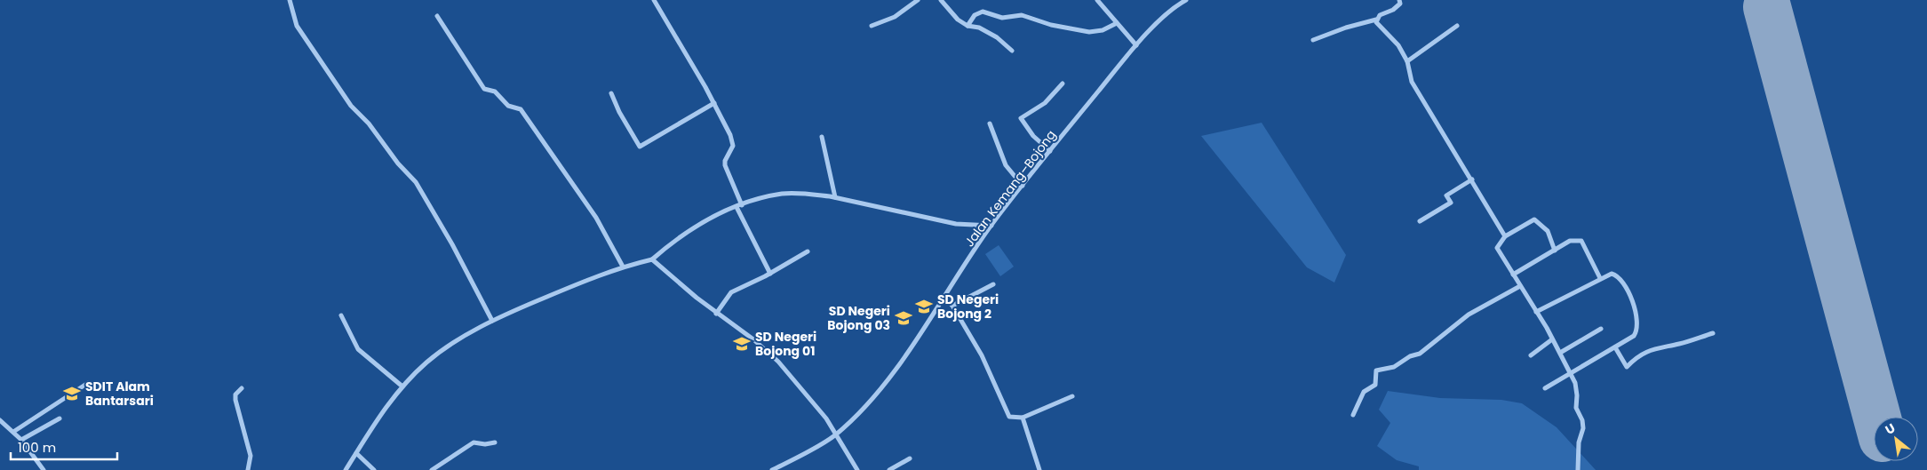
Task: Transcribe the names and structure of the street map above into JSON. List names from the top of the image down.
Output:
{
  "streets": {
    "street": ["Jalan Kemang–Bojong"]
  },
  "places": {
    "school or university": [
      "SD Negeri Bojong 2",
      "SD Negeri Bojong 03",
      "SD Negeri Bojong 01",
      "SDIT Alam Bantarsari"
    ]
  },
  "scale_bar": "100 m",
  "north": "top left"
}
